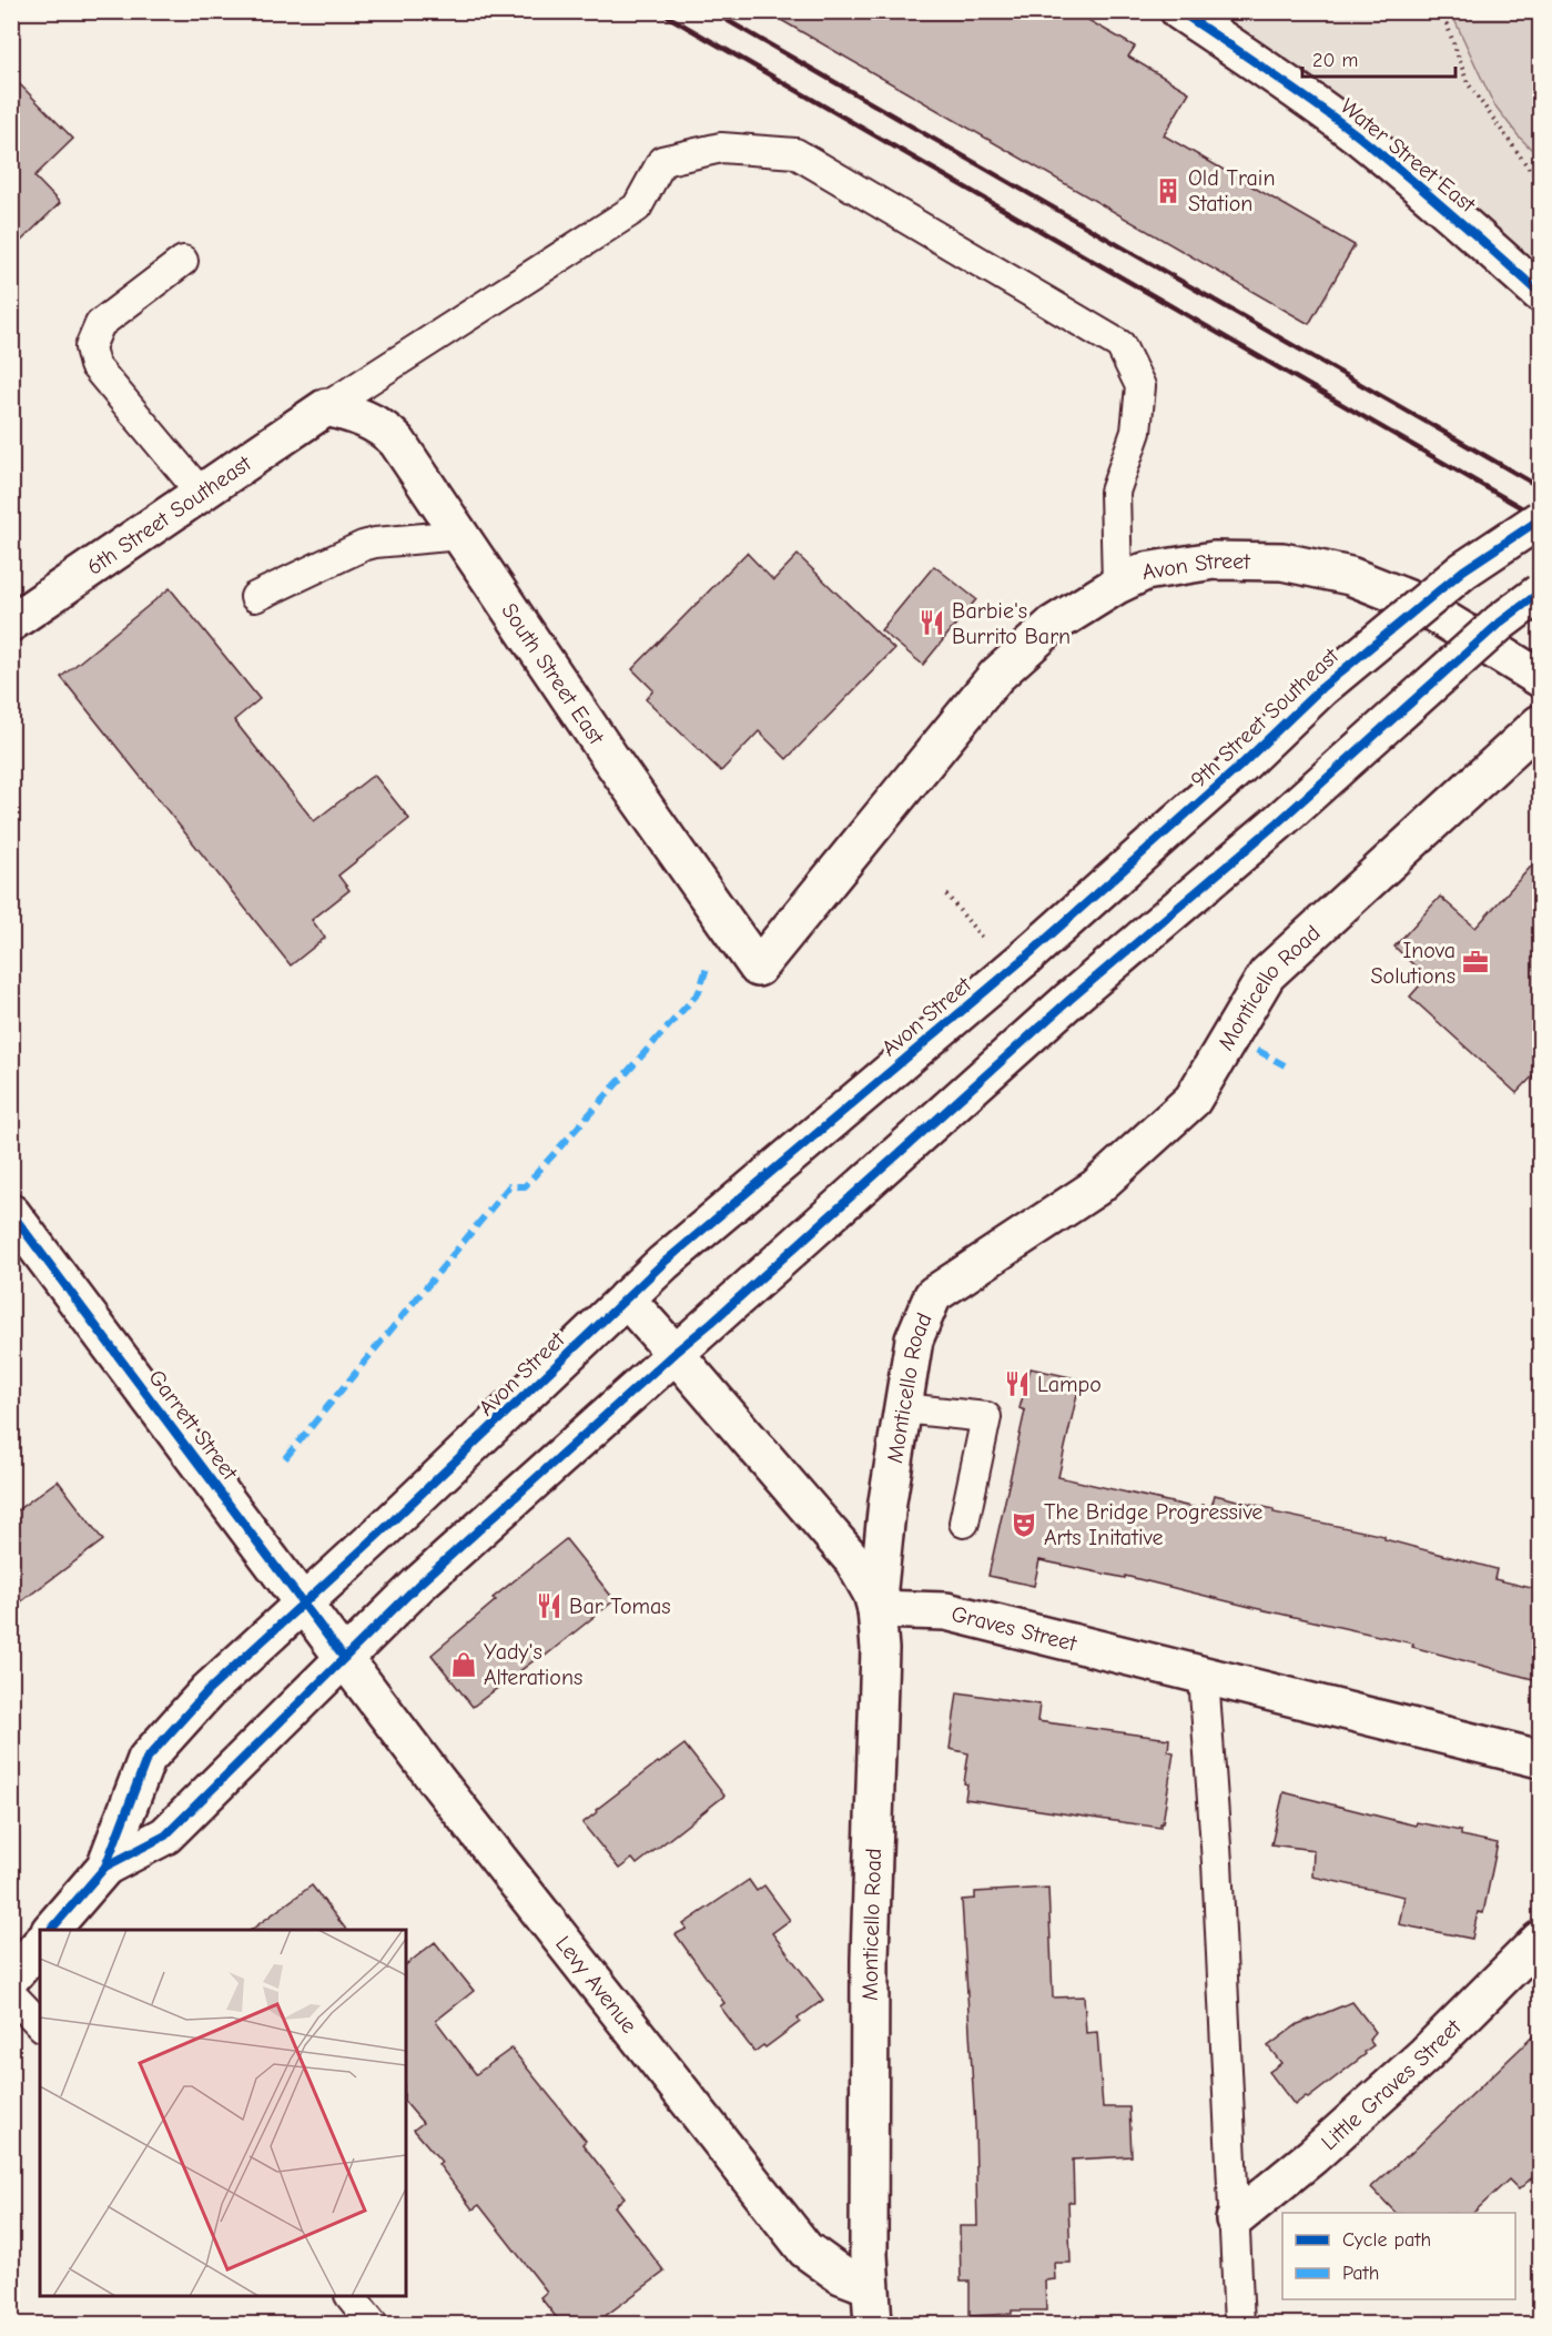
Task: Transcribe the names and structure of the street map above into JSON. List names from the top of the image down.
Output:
{
  "streets": {
    "street": [
      "Water Street East",
      "6th Street Southeast",
      "Avon Street",
      "South Street East",
      "9th Street Southeast",
      "Monticello Road",
      "Garrett Street",
      "Graves Street",
      "Levy Avenue",
      "Little Graves Street"
    ]
  },
  "crossings": [
    ["6th Street Southeast", "South Street East"],
    ["Avon Street", "South Street East"],
    ["Avon Street", "9th Street Southeast"],
    ["Avon Street", "Garrett Street"],
    ["Avon Street", "Levy Avenue"],
    ["Monticello Road", "Graves Street"],
    ["Monticello Road", "Levy Avenue"],
    ["Garrett Street", "Levy Avenue"]
  ],
  "places": {
    "building": ["Old Train Station"],
    "restaurant": ["Barbie's Burrito Barn", "Lampo", "Bar Tomas"],
    "office": ["Inova Solutions"],
    "theatre": ["The Bridge Progressive Arts Initative"],
    "shop": ["Yady's Alterations"]
  },
  "legend": ["Cycle path", "Path"],
  "scale_bar": "20 m"
}
